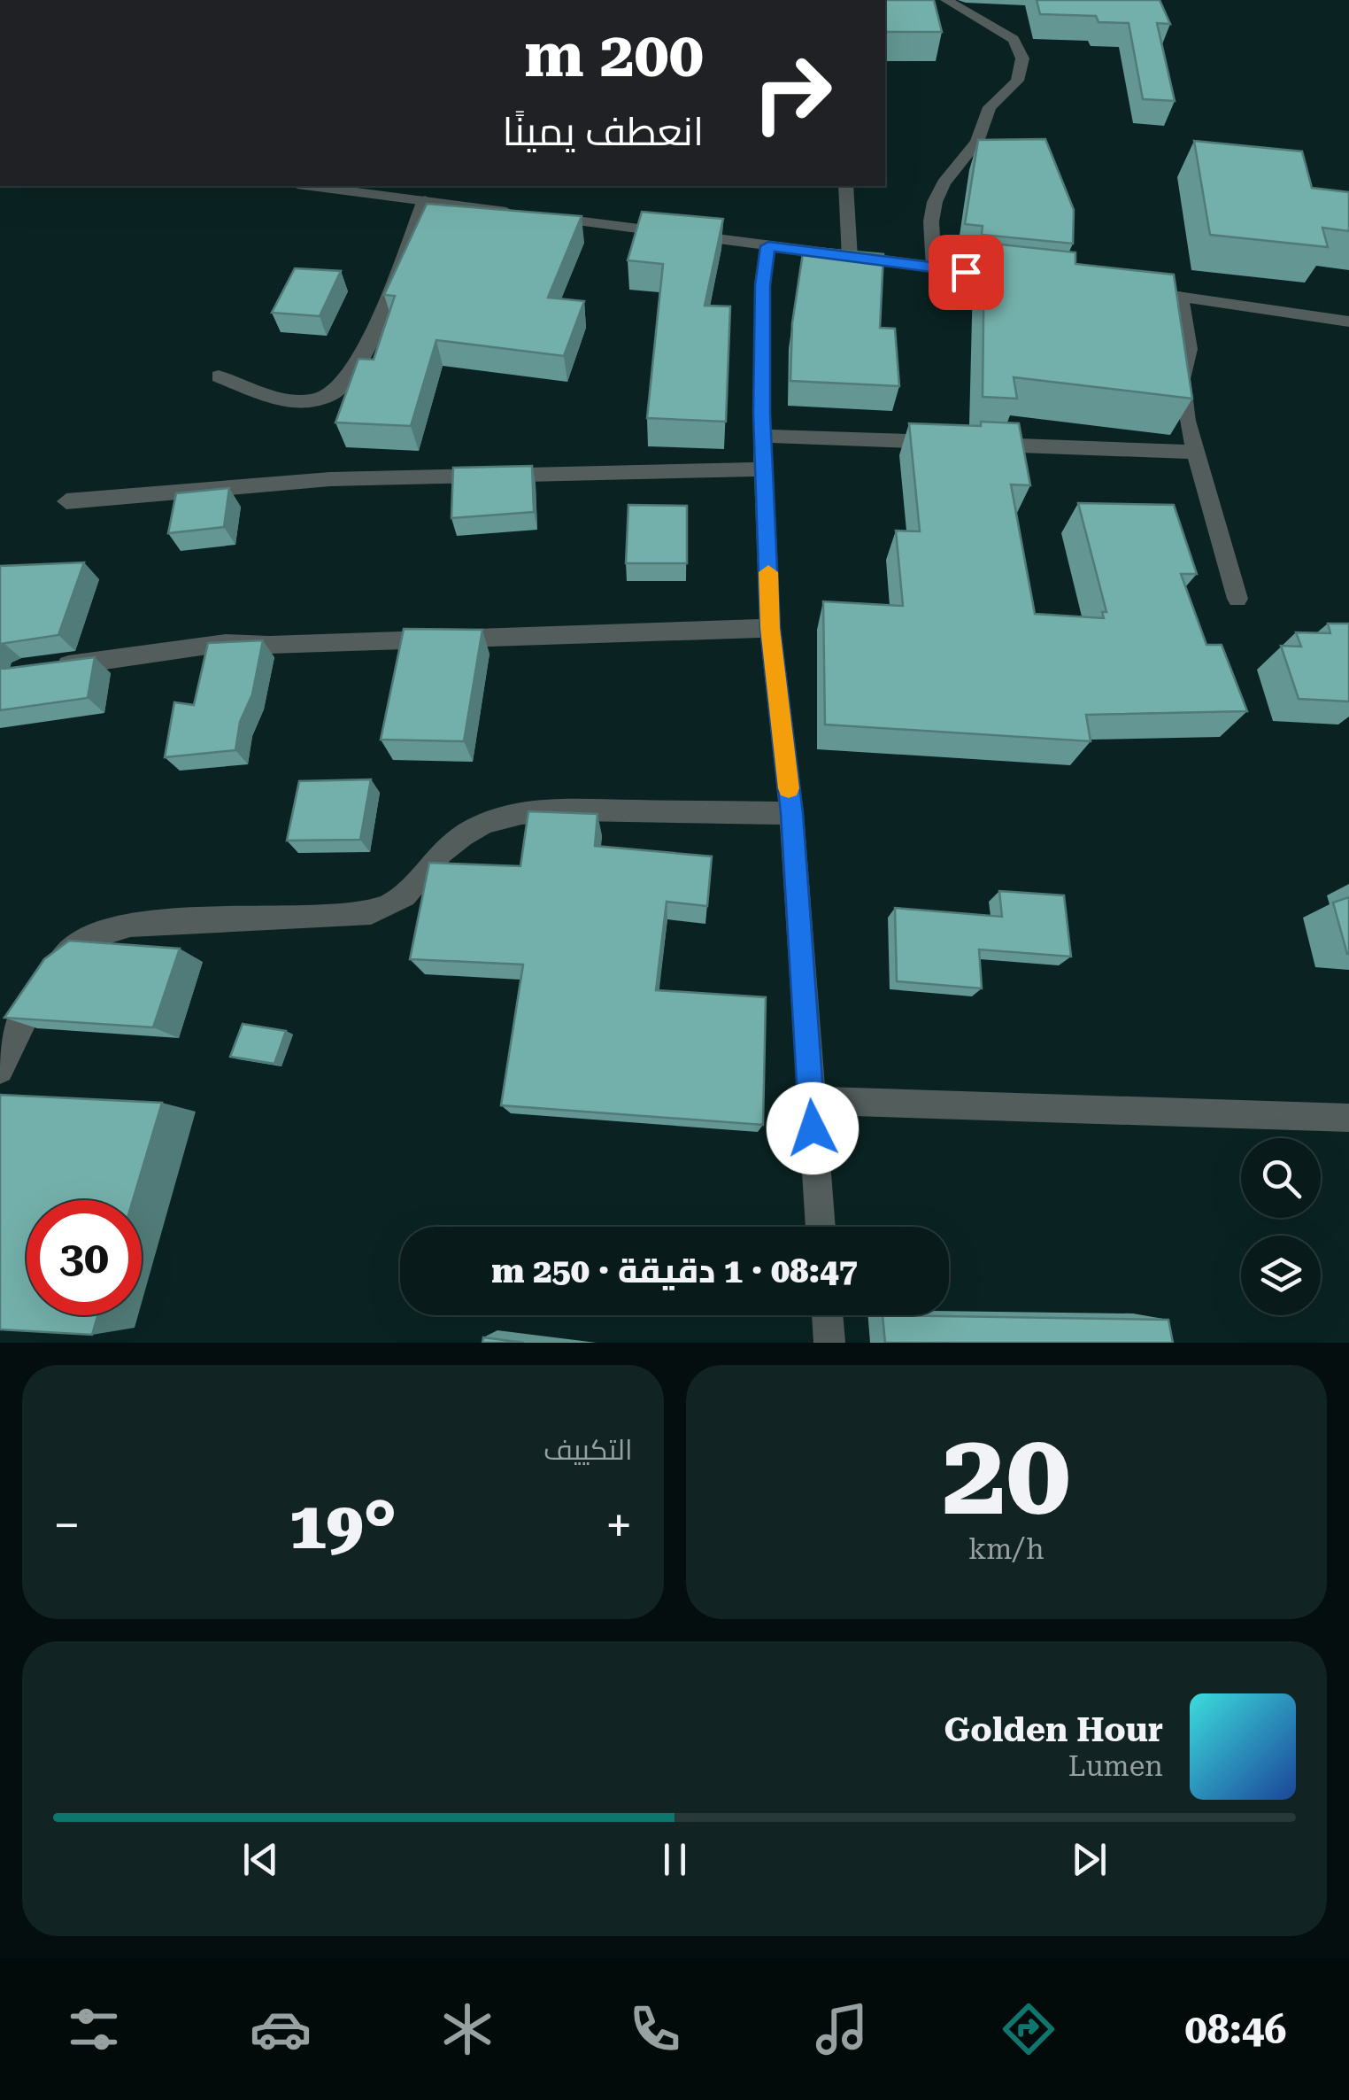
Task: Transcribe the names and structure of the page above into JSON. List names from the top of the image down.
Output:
{
  "page": {
    "turn": ["200 m", "انعطف يمينًا"],
    "limit": "30",
    "trip": "08:47 · 1 دقيقة · 250 m",
    "tile": [
      ["20", "km/h"],
      "التكييف"
    ],
    "heat": ["−", "19°", "+"],
    "song": ["Golden Hour", "Lumen"],
    "tabs": "08:46"
  }
}
